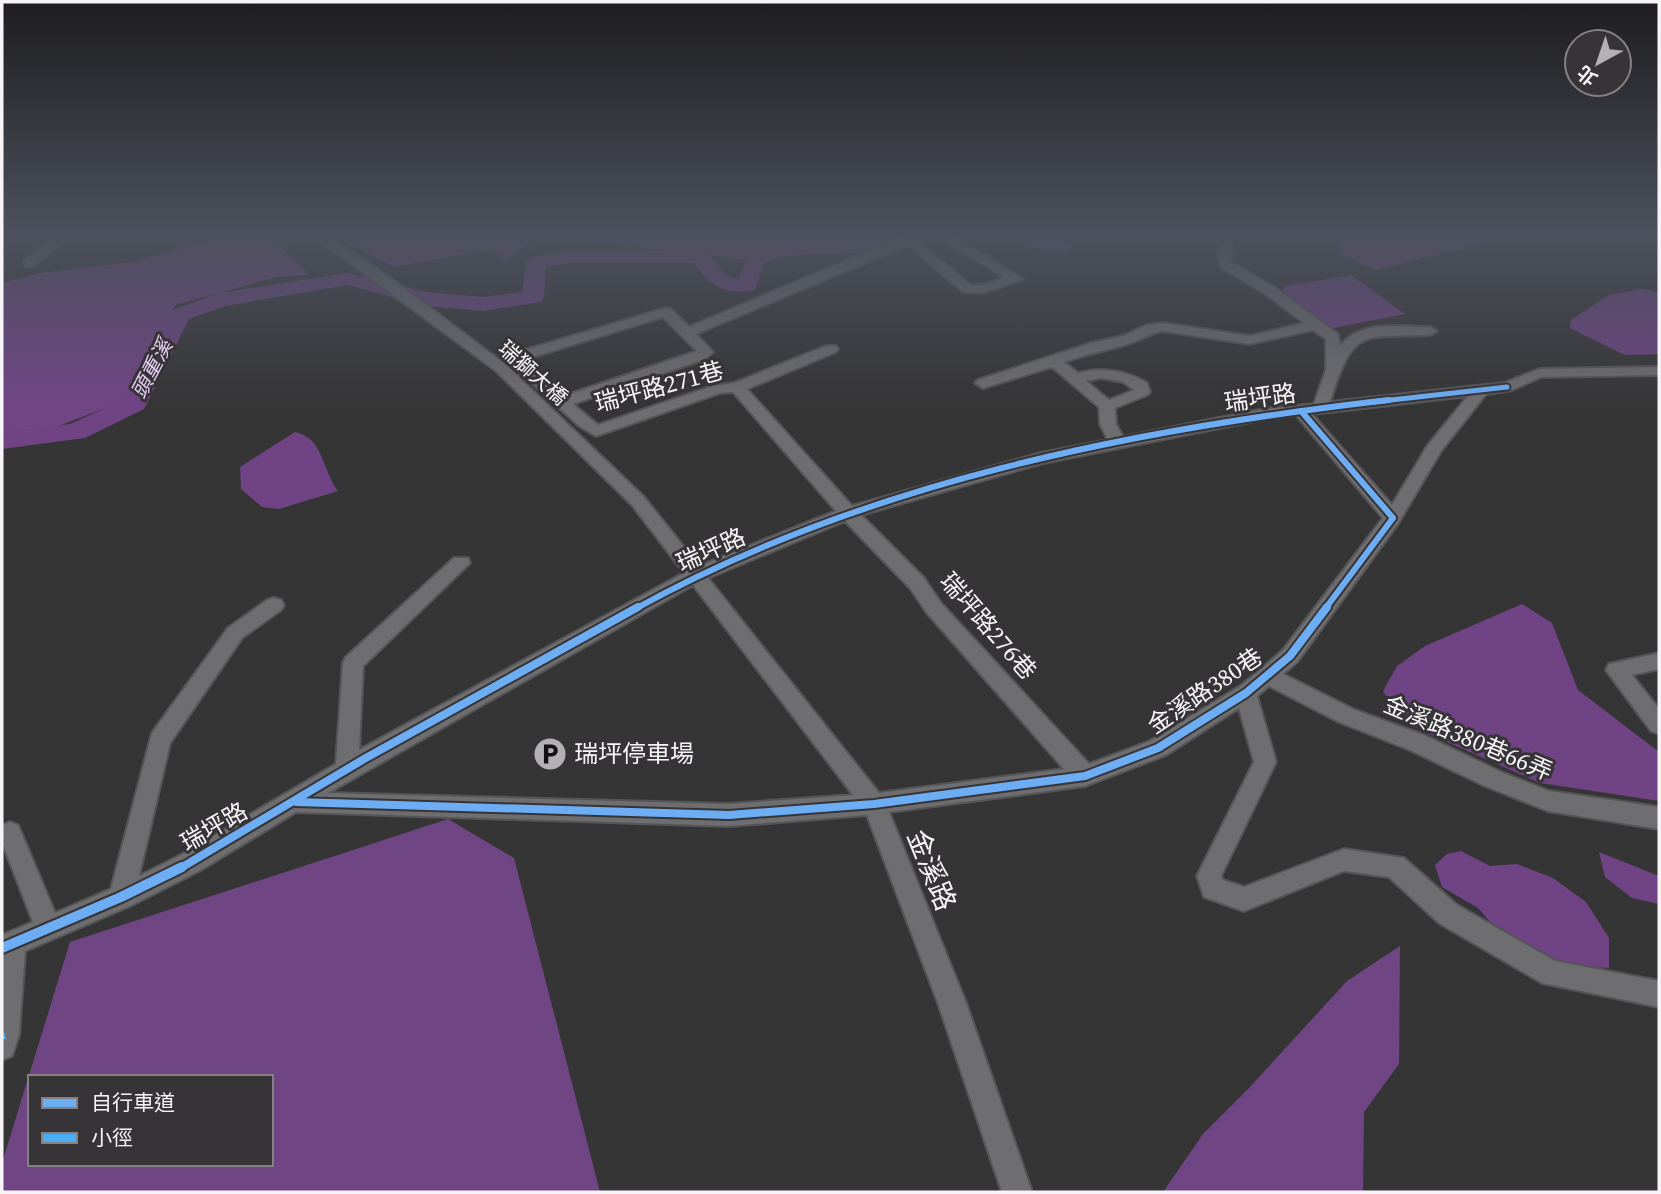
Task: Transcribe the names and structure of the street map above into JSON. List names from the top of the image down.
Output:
{
  "streets": {
    "street": [
      "瑞獅大橋",
      "瑞坪路271巷",
      "瑞坪路",
      "瑞坪路276巷",
      "金溪路380巷",
      "金溪路380巷66弄",
      "金溪路"
    ]
  },
  "crossings": [
    ["瑞獅大橋", "瑞坪路"],
    ["瑞獅大橋", "金溪路"],
    ["瑞坪路271巷", "瑞坪路"],
    ["瑞坪路271巷", "瑞坪路276巷"],
    ["瑞坪路", "瑞坪路276巷"],
    ["瑞坪路", "金溪路380巷"],
    ["瑞坪路", "金溪路"],
    ["瑞坪路276巷", "金溪路380巷"],
    ["金溪路380巷", "金溪路380巷66弄"],
    ["金溪路380巷", "金溪路"]
  ],
  "water": ["頭重溪"],
  "places": {
    "parking": ["瑞坪停車場"]
  },
  "legend": ["自行車道", "小徑"],
  "north": "bottom left"
}
